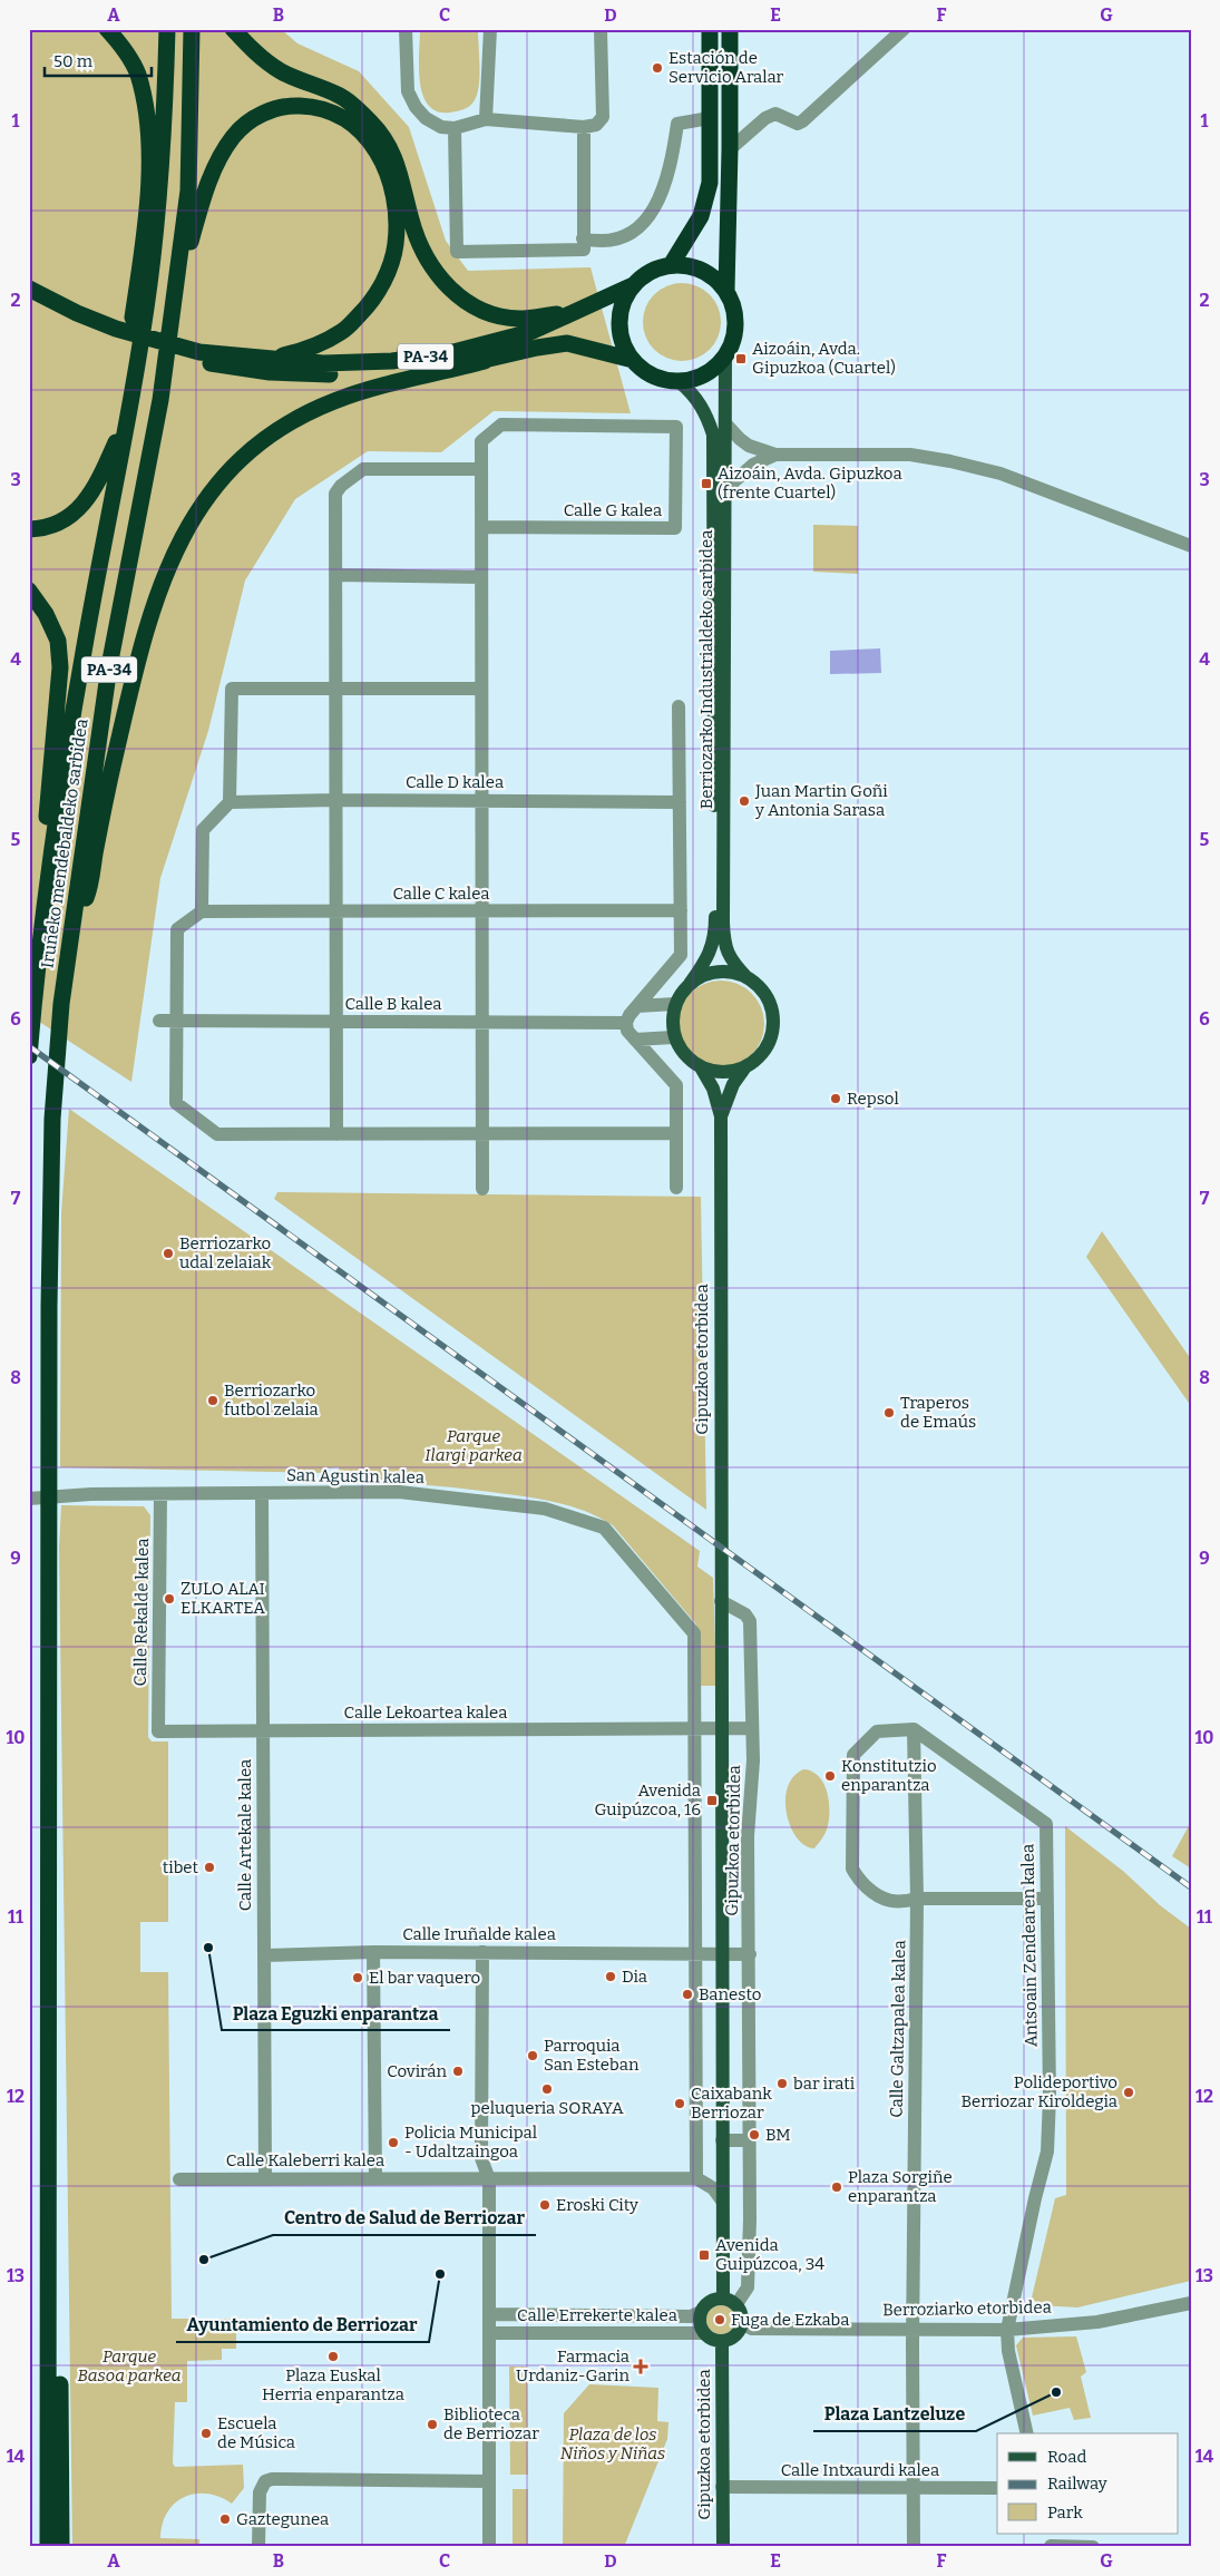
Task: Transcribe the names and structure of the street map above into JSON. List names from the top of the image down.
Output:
{
  "streets": {
    "highway": ["PA-34", "Iruñeko mendebaldeko sarbidea"],
    "main road": ["Berriozarko Industrialdeko sarbidea", "Gipuzkoa etorbidea"],
    "street": [
      "Calle G kalea",
      "Calle D kalea",
      "Calle C kalea",
      "Calle B kalea",
      "San Agustin kalea",
      "Calle Rekalde kalea",
      "Calle Lekoartea kalea",
      "Calle Artekale kalea",
      "Calle Iruñalde kalea",
      "Antsoain Zendearen kalea",
      "Calle Galtzapalea kalea",
      "Calle Kaleberri kalea",
      "Berroziarko etorbidea",
      "Calle Errekerte kalea",
      "Calle Intxaurdi kalea"
    ]
  },
  "crossings": [
    ["PA-34", "Berriozarko Industrialdeko sarbidea"],
    ["Berriozarko Industrialdeko sarbidea", "Gipuzkoa etorbidea"],
    ["Gipuzkoa etorbidea", "Berroziarko etorbidea"],
    ["Gipuzkoa etorbidea", "Calle Errekerte kalea"],
    ["Gipuzkoa etorbidea", "Calle Intxaurdi kalea"],
    ["San Agustin kalea", "Calle Rekalde kalea"],
    ["San Agustin kalea", "Calle Lekoartea kalea"],
    ["San Agustin kalea", "Calle Artekale kalea"],
    ["Calle Rekalde kalea", "Calle Lekoartea kalea"],
    ["Calle Lekoartea kalea", "Calle Artekale kalea"],
    ["Calle Artekale kalea", "Calle Iruñalde kalea"],
    ["Calle Artekale kalea", "Calle Kaleberri kalea"],
    ["Antsoain Zendearen kalea", "Calle Galtzapalea kalea"],
    ["Antsoain Zendearen kalea", "Berroziarko etorbidea"],
    ["Calle Galtzapalea kalea", "Berroziarko etorbidea"],
    ["Calle Galtzapalea kalea", "Calle Intxaurdi kalea"],
    ["Berroziarko etorbidea", "Calle Errekerte kalea"]
  ],
  "parks": ["Parque Ilargi parkea", "Parque Basoa parkea", "Plaza de los Niños y Niñas"],
  "places": {
    "other": [
      "Estación de Servicio Aralar",
      "Juan Martin Goñi y Antonia Sarasa",
      "Repsol",
      "Berriozarko udal zelaiak",
      "Berriozarko futbol zelaia",
      "Traperos de Emaús",
      "ZULO ALAI ELKARTEA",
      "Konstitutzio enparantza",
      "tibet",
      "Plaza Eguzki enparantza",
      "Dia",
      "El bar vaquero",
      "Banesto",
      "Parroquia San Esteban",
      "Covirán",
      "bar irati",
      "peluqueria SORAYA",
      "Polideportivo Berriozar Kiroldegia",
      "Caixabank Berriozar",
      "BM",
      "Policia Municipal - Udaltzaingoa",
      "Plaza Sorgiñe enparantza",
      "Eroski City",
      "Centro de Salud de Berriozar",
      "Ayuntamiento de Berriozar",
      "Fuga de Ezkaba",
      "Plaza Euskal Herria enparantza",
      "Plaza Lantzeluze",
      "Biblioteca de Berriozar",
      "Escuela de Música",
      "Gaztegunea"
    ],
    "transit": [
      "Aizoáin, Avda. Gipuzkoa (Cuartel)",
      "Aizoáin, Avda. Gipuzkoa (frente Cuartel)",
      "Avenida Guipúzcoa, 16",
      "Avenida Guipúzcoa, 34"
    ],
    "health": ["Farmacia Urdaniz-Garin"]
  },
  "legend": ["Road", "Railway", "Park"],
  "scale_bar": "50 m",
  "grid": {
    "columns": [
      "A",
      "B",
      "C",
      "D",
      "E",
      "F",
      "G"
    ],
    "rows": [
      "1",
      "2",
      "3",
      "4",
      "5",
      "6",
      "7",
      "8",
      "9",
      "10",
      "11",
      "12",
      "13",
      "14"
    ]
  }
}
